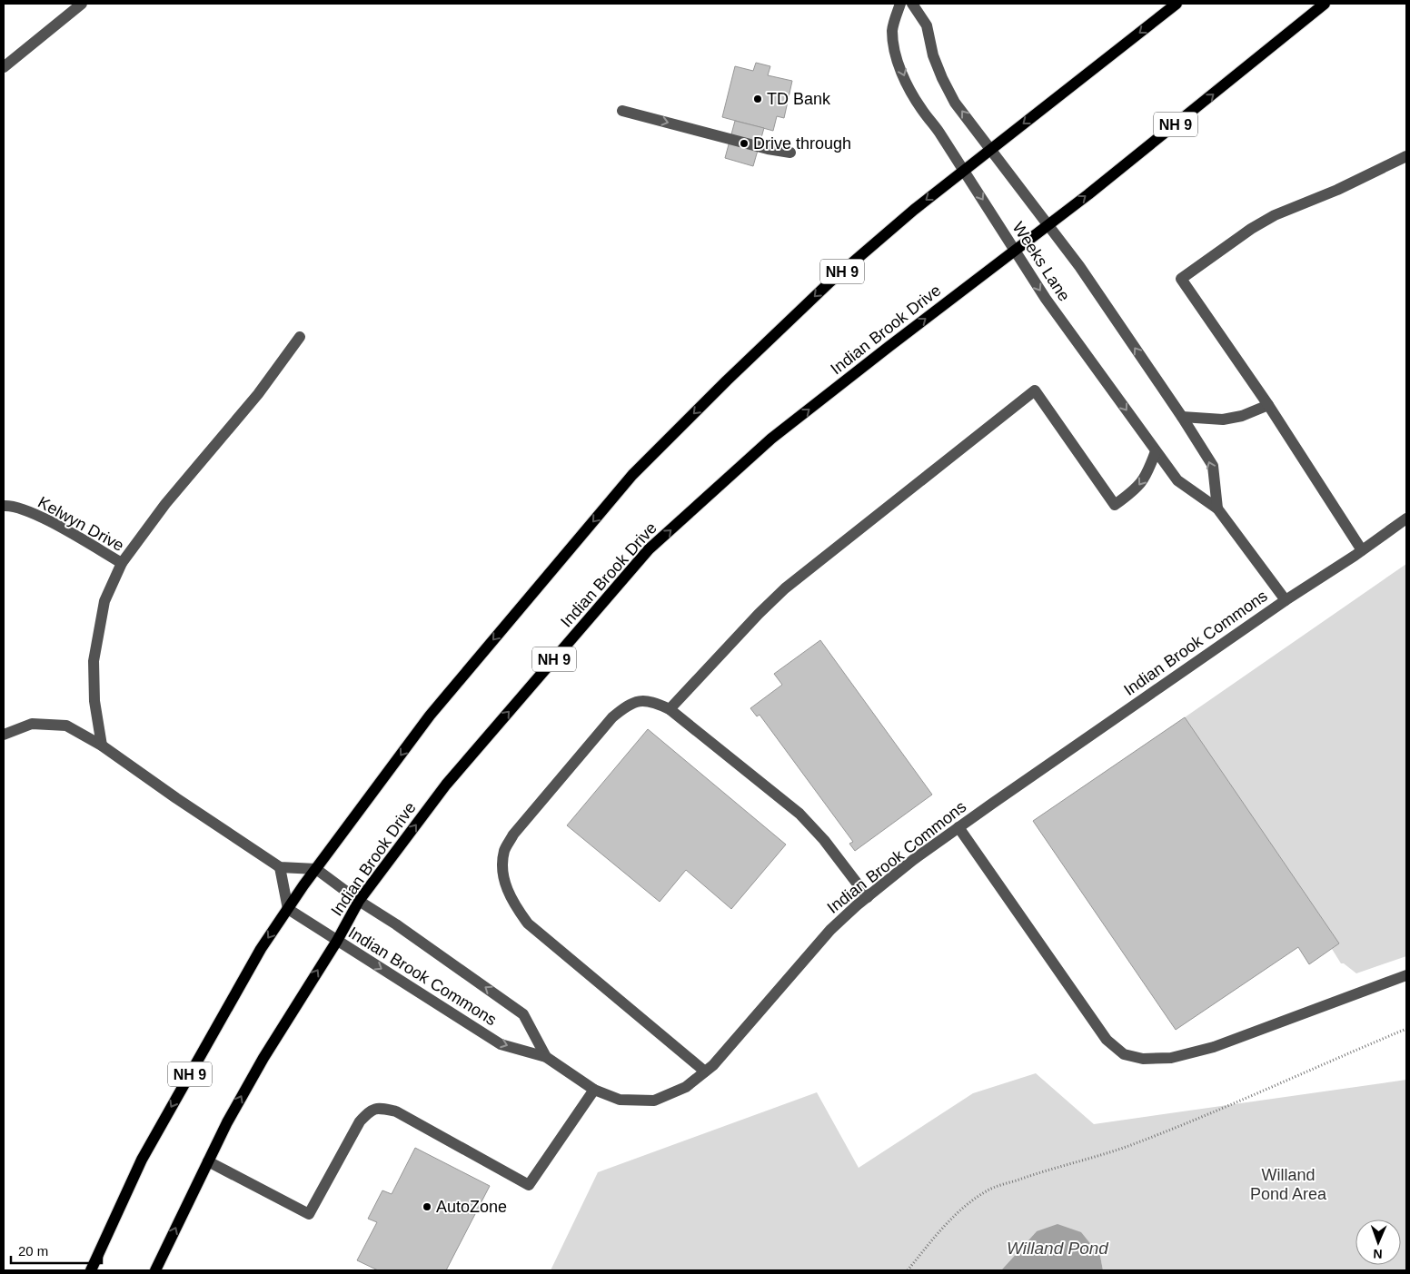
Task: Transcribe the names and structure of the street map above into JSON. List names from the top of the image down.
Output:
{
  "streets": {
    "main road": ["NH 9", "Indian Brook Drive"],
    "street": ["Weeks Lane", "Kelwyn Drive", "Indian Brook Commons"]
  },
  "crossings": [
    ["NH 9", "Weeks Lane"],
    ["NH 9", "Indian Brook Commons"],
    ["Weeks Lane", "Indian Brook Drive"],
    ["Weeks Lane", "Indian Brook Commons"],
    ["Indian Brook Drive", "Indian Brook Commons"]
  ],
  "water": ["Willand Pond"],
  "parks": ["Willand Pond Area"],
  "places": ["TD Bank", "Drive through", "AutoZone"],
  "scale_bar": "20 m",
  "north": "bottom"
}
